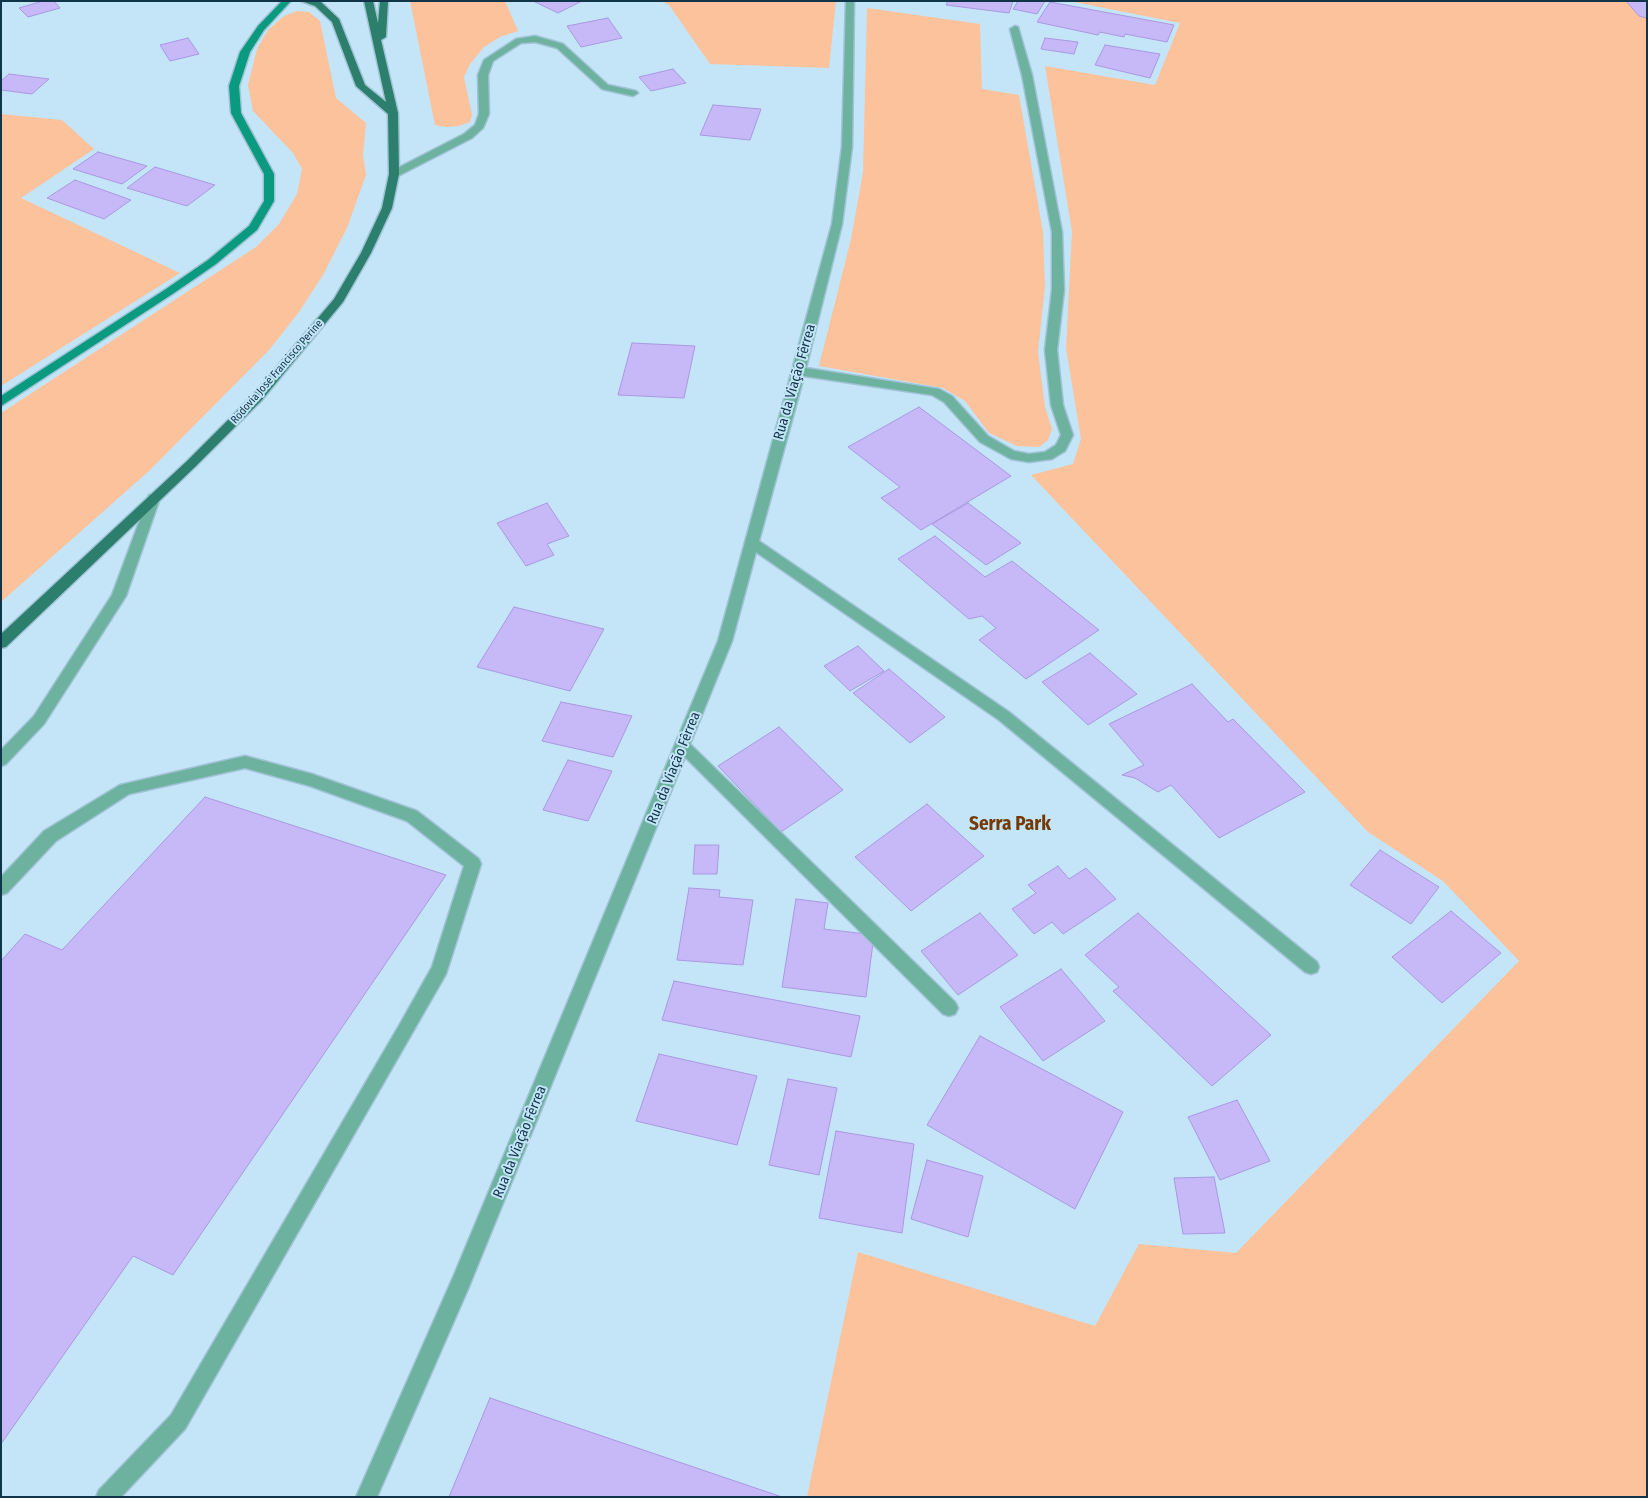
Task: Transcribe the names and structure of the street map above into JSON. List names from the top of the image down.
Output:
{
  "streets": {
    "main road": ["Rodovia José Francisco Perine"],
    "street": ["Rua da Viação Fêrrea"]
  },
  "districts": ["Serra Park"]
}
